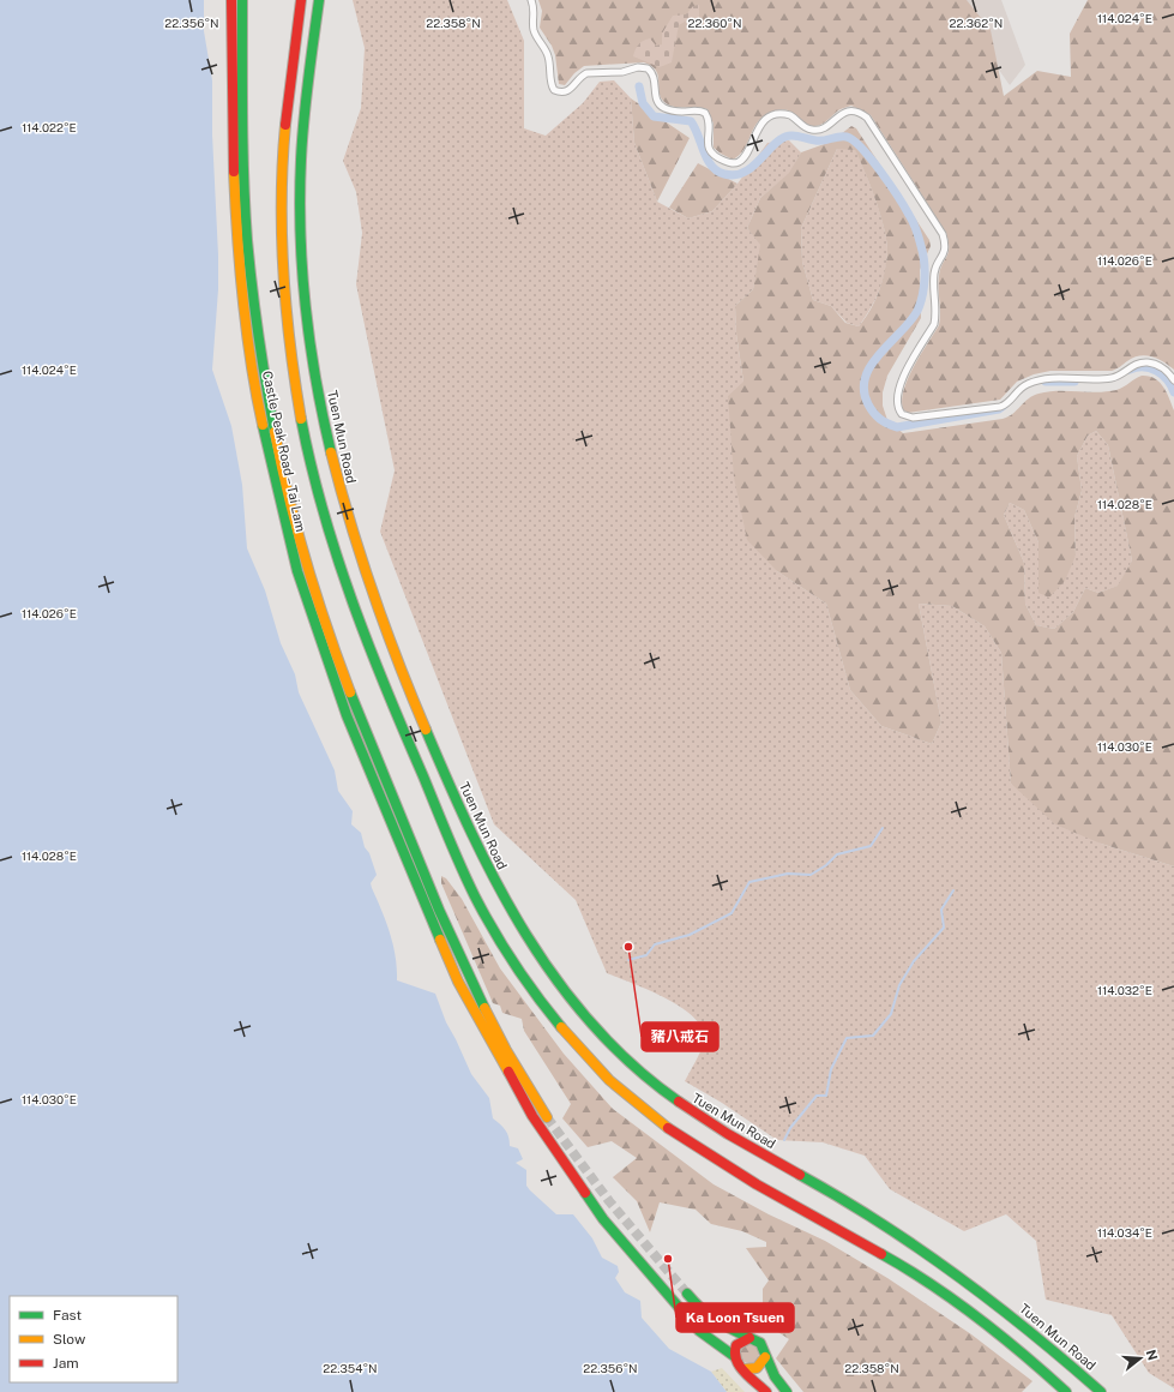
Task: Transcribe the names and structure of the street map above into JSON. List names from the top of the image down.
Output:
{
  "streets": {
    "main road": ["Tuen Mun Road", "Castle Peak Road – Tai Lam"]
  },
  "places": ["豬八戒石", "Ka Loon Tsuen"],
  "legend": ["Fast", "Slow", "Jam"],
  "north": "right",
  "coordinates": [
    "114.024°E",
    "22.356°N",
    "22.358°N",
    "22.360°N",
    "22.362°N",
    "114.022°E",
    "114.026°E",
    "114.028°E",
    "114.030°E",
    "114.032°E",
    "114.034°E",
    "22.354°N"
  ]
}
